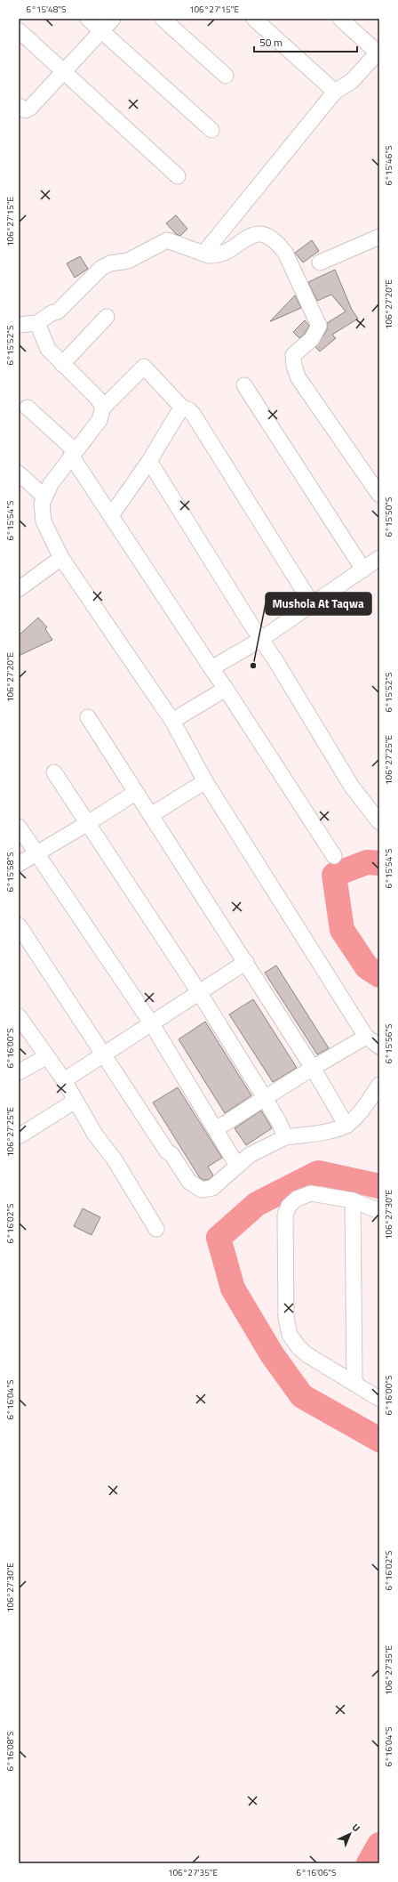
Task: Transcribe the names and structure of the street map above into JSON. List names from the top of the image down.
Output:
{
  "places": ["Mushola At Taqwa"],
  "scale_bar": "50 m",
  "north": "top right",
  "coordinates": [
    "6°15'48\"S",
    "106°27'15\"E",
    "6°15'46\"S",
    "106°27'20\"E",
    "6°15'52\"S",
    "6°15'50\"S",
    "6°15'54\"S",
    "106°27'25\"E",
    "6°15'58\"S",
    "6°15'56\"S",
    "6°16'00\"S",
    "106°27'30\"E",
    "6°16'02\"S",
    "6°16'04\"S",
    "106°27'35\"E",
    "6°16'08\"S",
    "6°16'06\"S"
  ]
}
